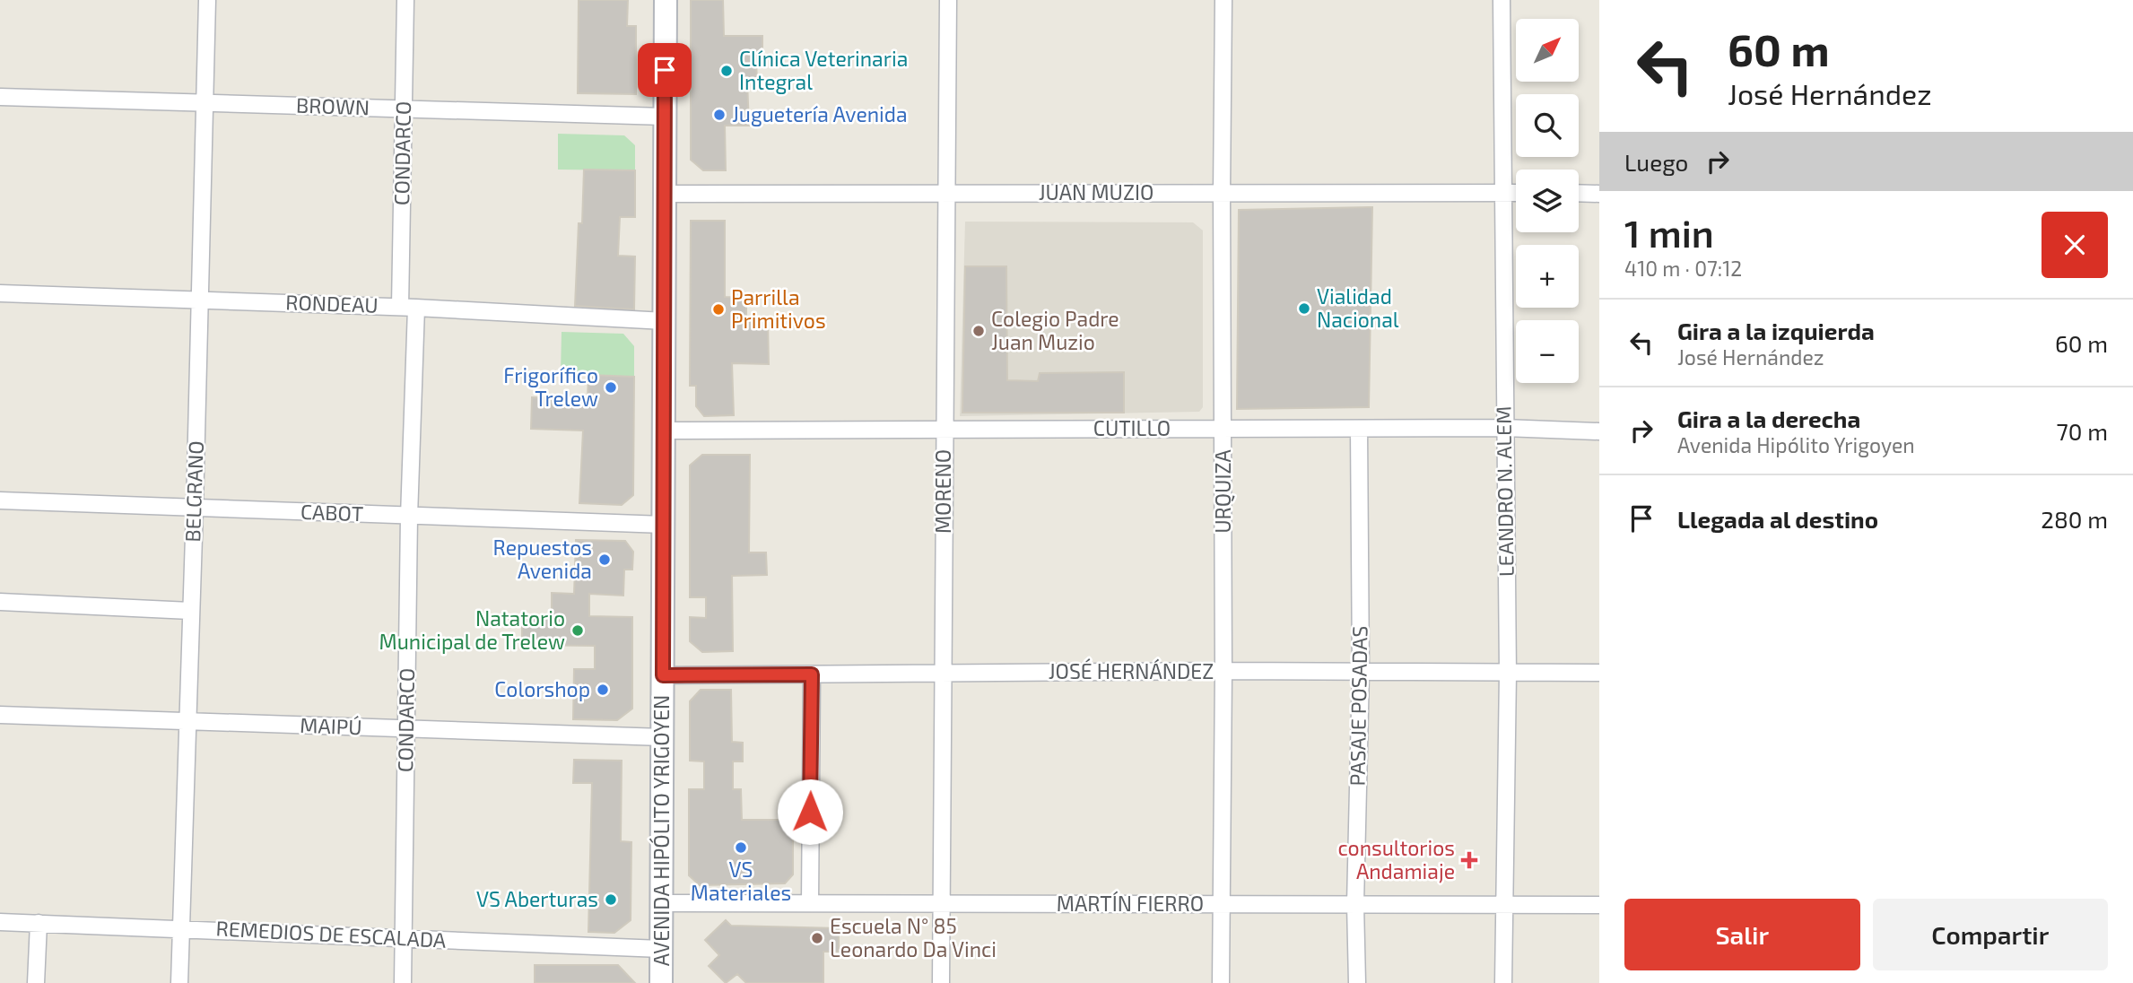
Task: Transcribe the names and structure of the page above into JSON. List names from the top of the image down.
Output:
{
  "streets": {
    "main road": ["AVENIDA HIPÓLITO YRIGOYEN"],
    "street": [
      "BROWN",
      "CONDARCO",
      "JUAN MUZIO",
      "RONDEAU",
      "CUTILLO",
      "BELGRANO",
      "MORENO",
      "URQUIZA",
      "LEANDRO N. ALEM",
      "CABOT",
      "JOSÉ HERNÁNDEZ",
      "PASAJE POSADAS",
      "MAIPÚ",
      "MARTÍN FIERRO",
      "REMEDIOS DE ESCALADA"
    ]
  },
  "crossings": [
    ["BROWN", "CONDARCO"],
    ["BROWN", "BELGRANO"],
    ["BROWN", "AVENIDA HIPÓLITO YRIGOYEN"],
    ["CONDARCO", "RONDEAU"],
    ["CONDARCO", "CABOT"],
    ["CONDARCO", "MAIPÚ"],
    ["CONDARCO", "REMEDIOS DE ESCALADA"],
    ["JUAN MUZIO", "MORENO"],
    ["JUAN MUZIO", "URQUIZA"],
    ["JUAN MUZIO", "LEANDRO N. ALEM"],
    ["JUAN MUZIO", "AVENIDA HIPÓLITO YRIGOYEN"],
    ["RONDEAU", "BELGRANO"],
    ["RONDEAU", "AVENIDA HIPÓLITO YRIGOYEN"],
    ["CUTILLO", "MORENO"],
    ["CUTILLO", "URQUIZA"],
    ["CUTILLO", "LEANDRO N. ALEM"],
    ["CUTILLO", "PASAJE POSADAS"],
    ["CUTILLO", "AVENIDA HIPÓLITO YRIGOYEN"],
    ["BELGRANO", "CABOT"],
    ["BELGRANO", "MAIPÚ"],
    ["BELGRANO", "REMEDIOS DE ESCALADA"],
    ["MORENO", "JOSÉ HERNÁNDEZ"],
    ["MORENO", "MARTÍN FIERRO"],
    ["URQUIZA", "JOSÉ HERNÁNDEZ"],
    ["URQUIZA", "MARTÍN FIERRO"],
    ["LEANDRO N. ALEM", "JOSÉ HERNÁNDEZ"],
    ["LEANDRO N. ALEM", "MARTÍN FIERRO"],
    ["CABOT", "AVENIDA HIPÓLITO YRIGOYEN"],
    ["JOSÉ HERNÁNDEZ", "PASAJE POSADAS"],
    ["JOSÉ HERNÁNDEZ", "AVENIDA HIPÓLITO YRIGOYEN"],
    ["PASAJE POSADAS", "MARTÍN FIERRO"],
    ["MAIPÚ", "AVENIDA HIPÓLITO YRIGOYEN"],
    ["AVENIDA HIPÓLITO YRIGOYEN", "MARTÍN FIERRO"],
    ["AVENIDA HIPÓLITO YRIGOYEN", "REMEDIOS DE ESCALADA"]
  ],
  "places": {
    "other": [
      "Clínica Veterinaria Integral",
      "Juguetería Avenida",
      "Vialidad Nacional",
      "Parrilla Primitivos",
      "Colegio Padre Juan Muzio",
      "Frigorífico Trelew",
      "Repuestos Avenida",
      "Natatorio Municipal de Trelew",
      "Colorshop",
      "VS Materiales",
      "VS Aberturas",
      "Escuela N° 85 Leonardo Da Vinci"
    ],
    "health": ["consultorios Andamiaje"]
  },
  "north": "top right",
  "page": {
    "turn": ["60 m", "José Hernández"],
    "map_buttons": ["+", "−"],
    "then": "Luego",
    "heading": ["1 min", "410 m · 07:12"],
    "list": [
      {
        "name": "Gira a la izquierda",
        "note": "José Hernández",
        "value": "60 m"
      },
      {
        "name": "Gira a la derecha",
        "note": "Avenida Hipólito Yrigoyen",
        "value": "70 m"
      },
      {
        "name": "Llegada al destino",
        "value": "280 m"
      }
    ],
    "buttons": ["Salir", "Compartir"]
  }
}
